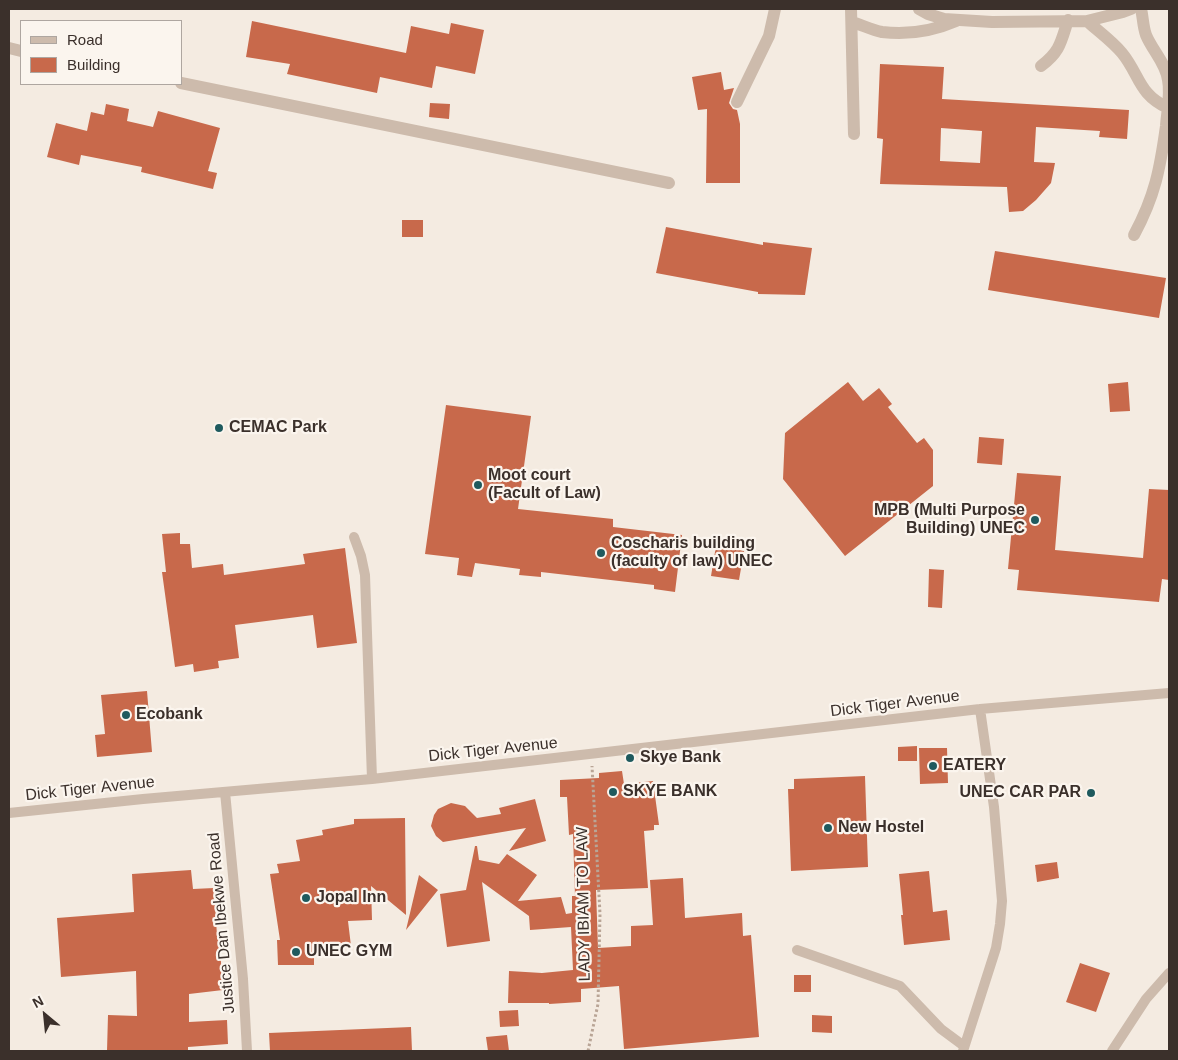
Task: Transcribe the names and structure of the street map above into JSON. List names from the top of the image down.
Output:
{
  "streets": {
    "lane": ["Dick Tiger Avenue", "Justice Dan Ibekwe Road"],
    "path": ["LADY IBIAM TO LAW"]
  },
  "crossings": [
    ["Dick Tiger Avenue", "LADY IBIAM TO LAW"],
    ["Dick Tiger Avenue", "Justice Dan Ibekwe Road"]
  ],
  "places": [
    "CEMAC Park",
    "Moot court (Facult of Law)",
    "MPB (Multi Purpose Building) UNEC",
    "Coscharis building (faculty of law) UNEC",
    "Ecobank",
    "Skye Bank",
    "EATERY",
    "SKYE BANK",
    "UNEC CAR PAR",
    "New Hostel",
    "Jopal Inn",
    "UNEC GYM"
  ],
  "legend": ["Road", "Building"],
  "north": "top left"
}
